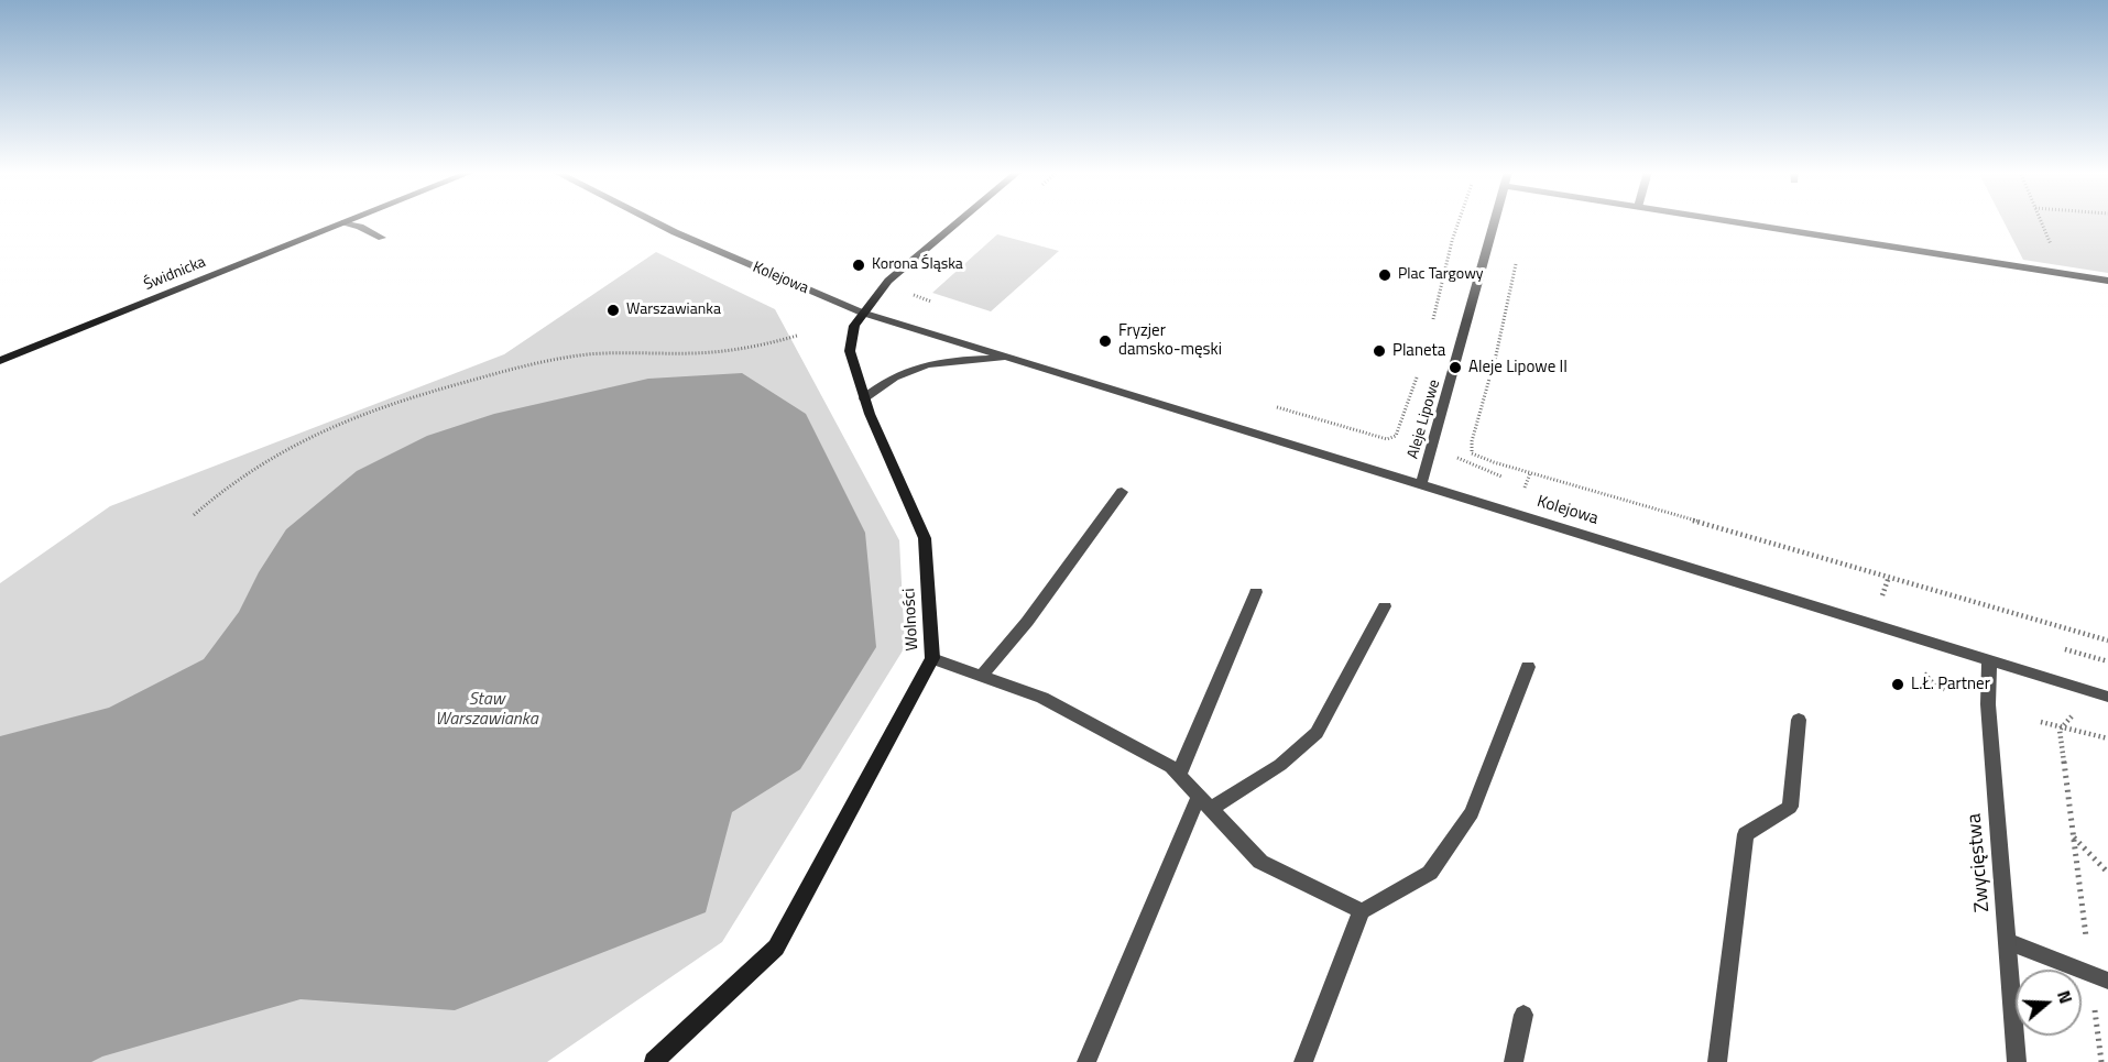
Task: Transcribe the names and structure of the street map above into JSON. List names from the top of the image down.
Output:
{
  "streets": {
    "street": [
      "Świdnicka",
      "Kolejowa",
      "Aleje Lipowe",
      "Wolności",
      "Zwycięstwa"
    ]
  },
  "crossings": [
    ["Kolejowa", "Aleje Lipowe"],
    ["Kolejowa", "Wolności"],
    ["Kolejowa", "Zwycięstwa"]
  ],
  "water": ["Staw Warszawianka"],
  "places": [
    "Korona Śląska",
    "Plac Targowy",
    "Warszawianka",
    "Fryzjer damsko-męski",
    "Planeta",
    "Aleje Lipowe II",
    "L.Ł. Partner"
  ],
  "north": "right"
}
